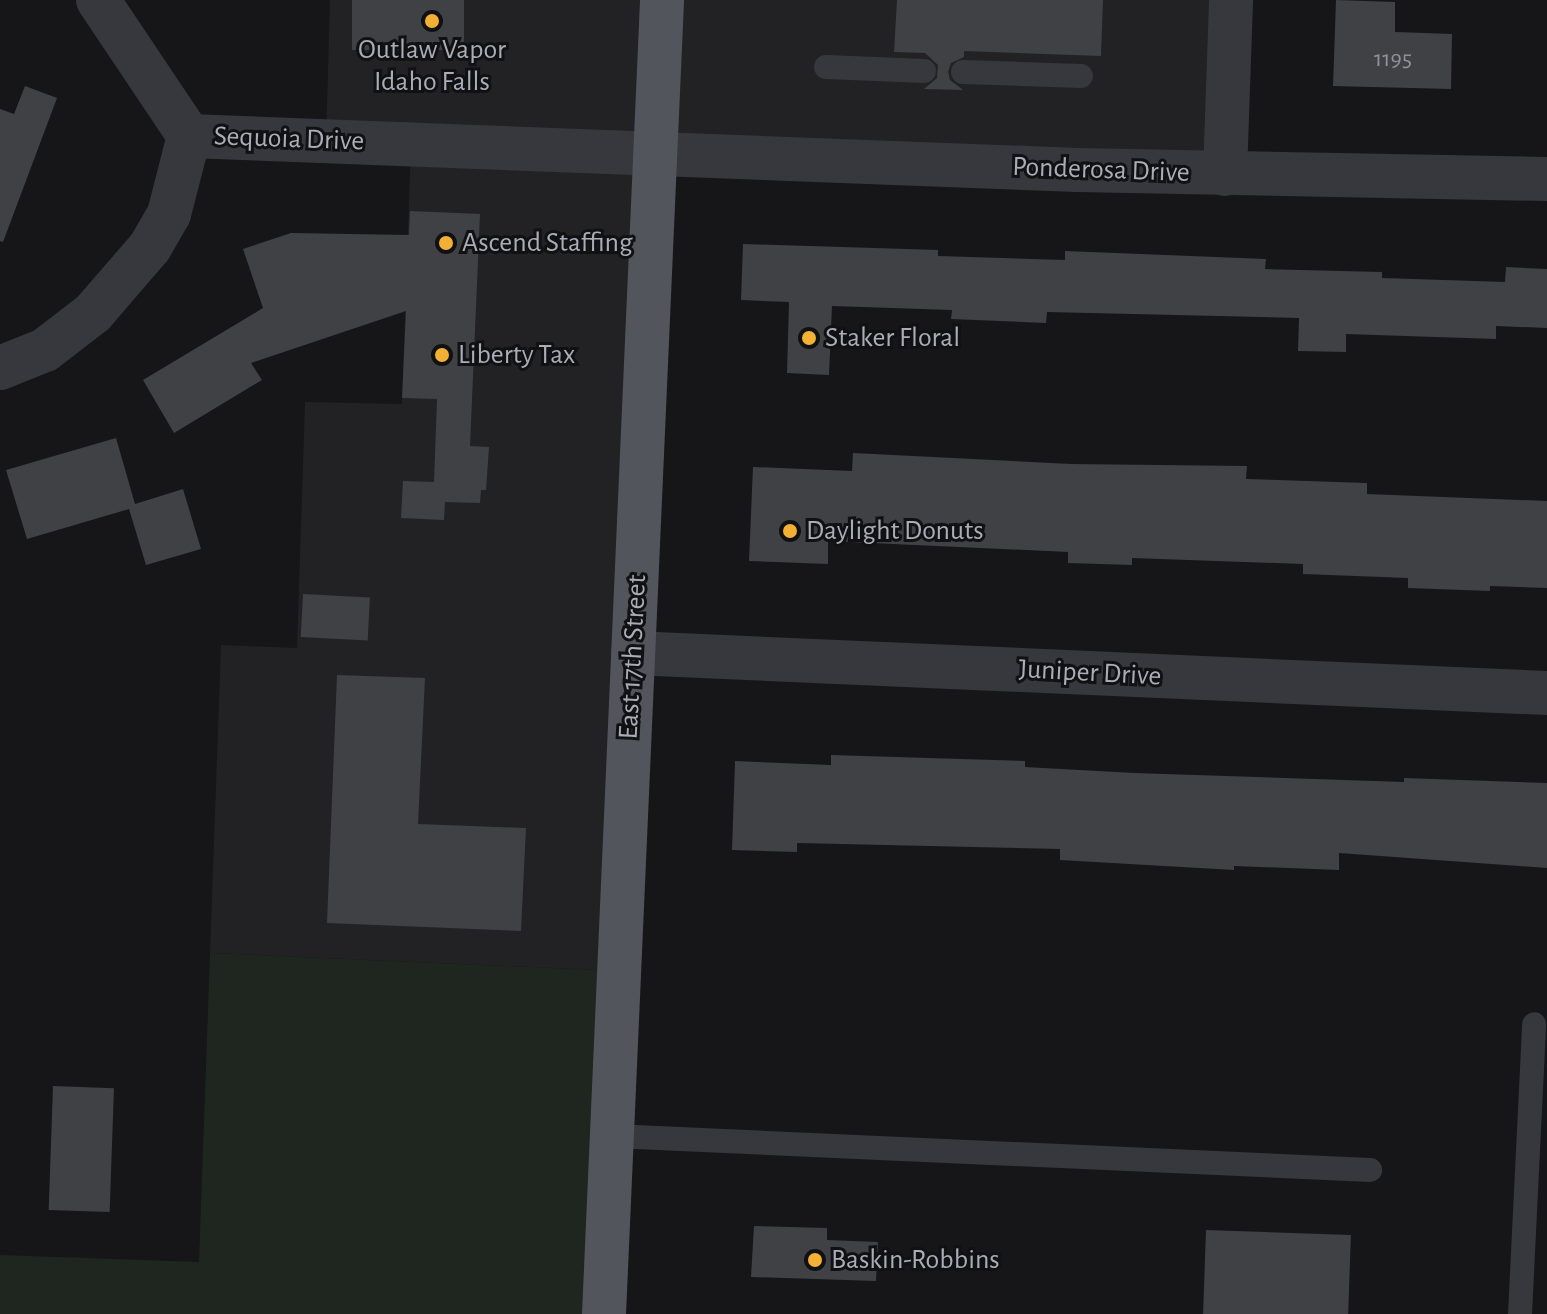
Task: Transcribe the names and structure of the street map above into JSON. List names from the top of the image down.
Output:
{
  "streets": {
    "main road": ["East 17th Street"],
    "street": ["Sequoia Drive", "Ponderosa Drive", "Juniper Drive"]
  },
  "crossings": [
    ["Sequoia Drive", "Ponderosa Drive"],
    ["Sequoia Drive", "East 17th Street"],
    ["Ponderosa Drive", "East 17th Street"],
    ["East 17th Street", "Juniper Drive"]
  ],
  "places": [
    "Outlaw Vapor Idaho Falls",
    "Ascend Staffing",
    "Staker Floral",
    "Liberty Tax",
    "Daylight Donuts",
    "Baskin-Robbins"
  ],
  "house_numbers": ["1195"]
}
